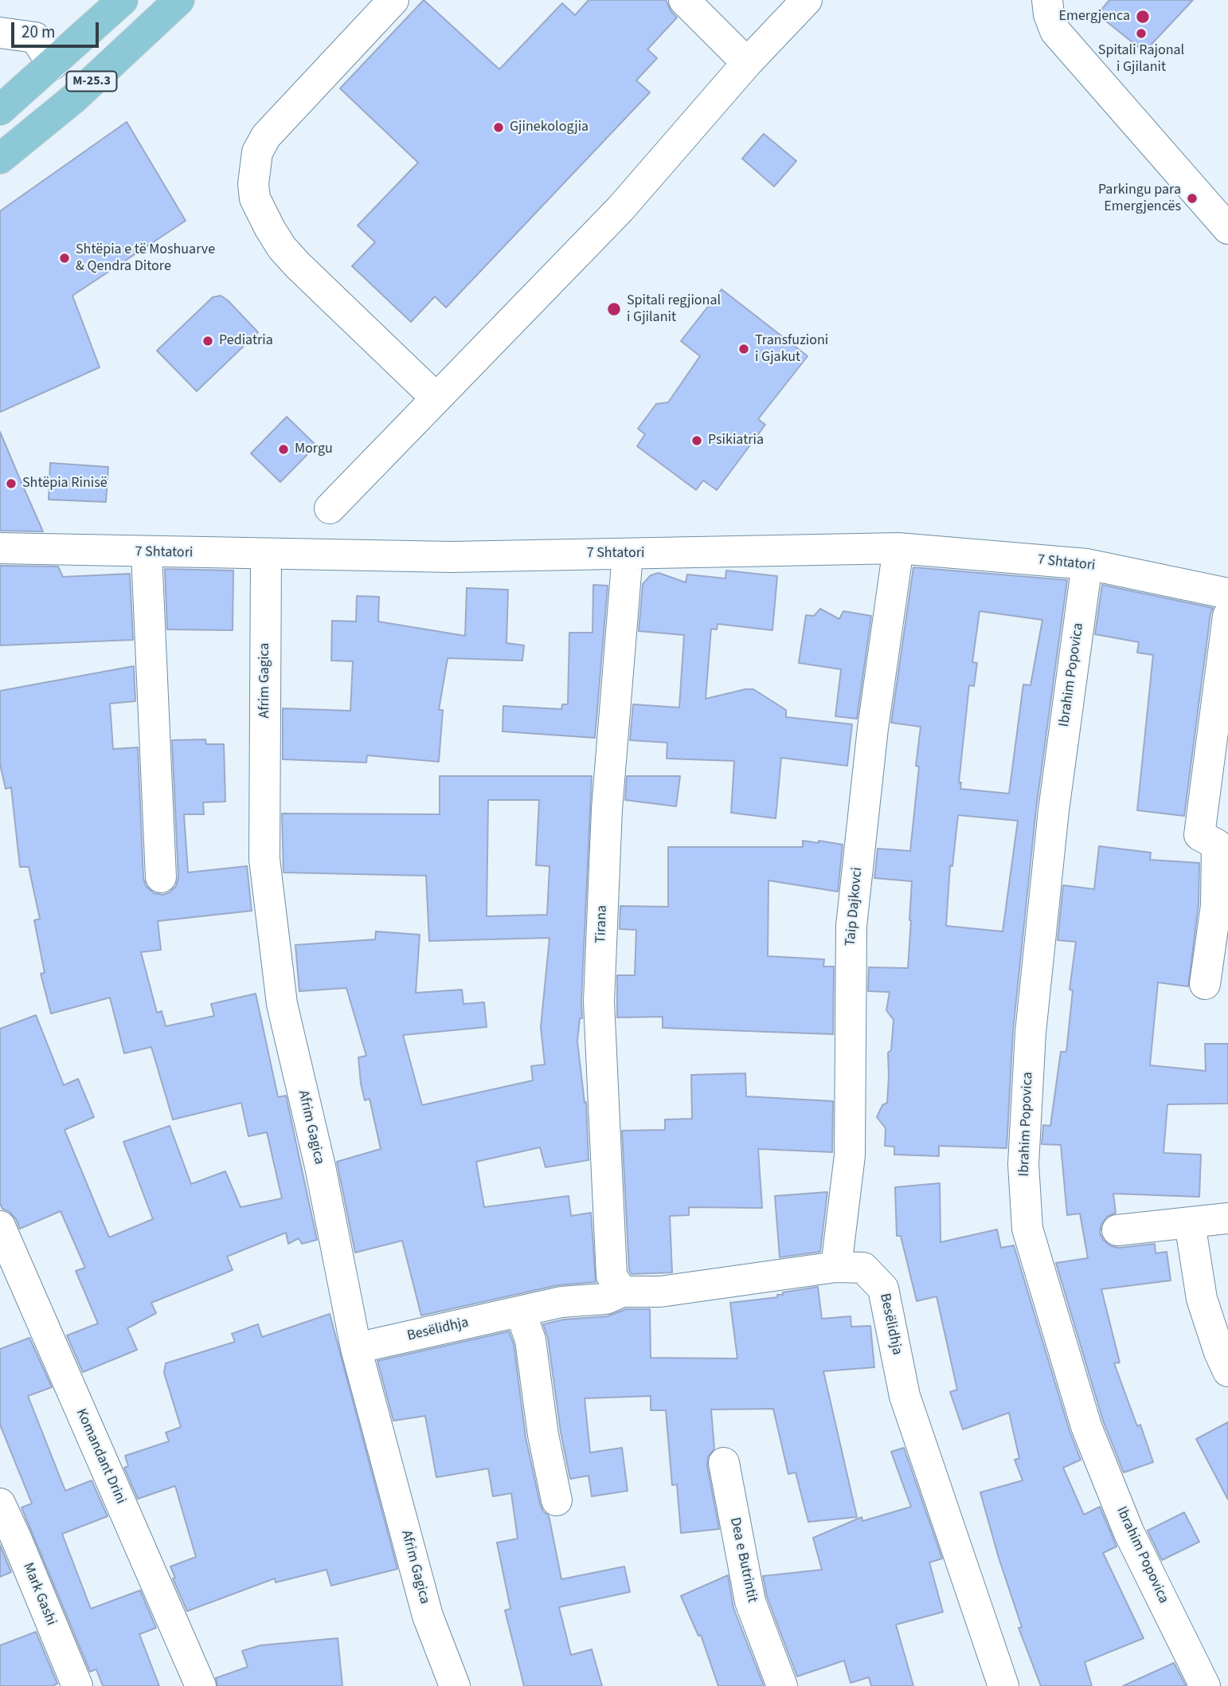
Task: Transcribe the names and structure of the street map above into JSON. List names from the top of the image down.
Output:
{
  "streets": {
    "main road": ["M-25.3"],
    "street": [
      "7 Shtatori",
      "Ibrahim Popovica",
      "Afrim Gagica",
      "Taip Dajkovci",
      "Tirana",
      "Besëlidhja",
      "Komandant Drini",
      "Dea e Butrintit",
      "Mark Gashi"
    ]
  },
  "crossings": [
    ["7 Shtatori", "Ibrahim Popovica"],
    ["7 Shtatori", "Afrim Gagica"],
    ["7 Shtatori", "Taip Dajkovci"],
    ["7 Shtatori", "Tirana"],
    ["Afrim Gagica", "Besëlidhja"],
    ["Taip Dajkovci", "Besëlidhja"],
    ["Tirana", "Besëlidhja"]
  ],
  "places": [
    "Emergjenca",
    "Spitali Rajonal i Gjilanit",
    "Gjinekologjia",
    "Parkingu para Emergjencës",
    "Shtëpia e të Moshuarve & Qendra Ditore",
    "Spitali regjional i Gjilanit",
    "Pediatria",
    "Transfuzioni i Gjakut",
    "Psikiatria",
    "Morgu",
    "Shtëpia Rinisë"
  ],
  "scale_bar": "20 m"
}
